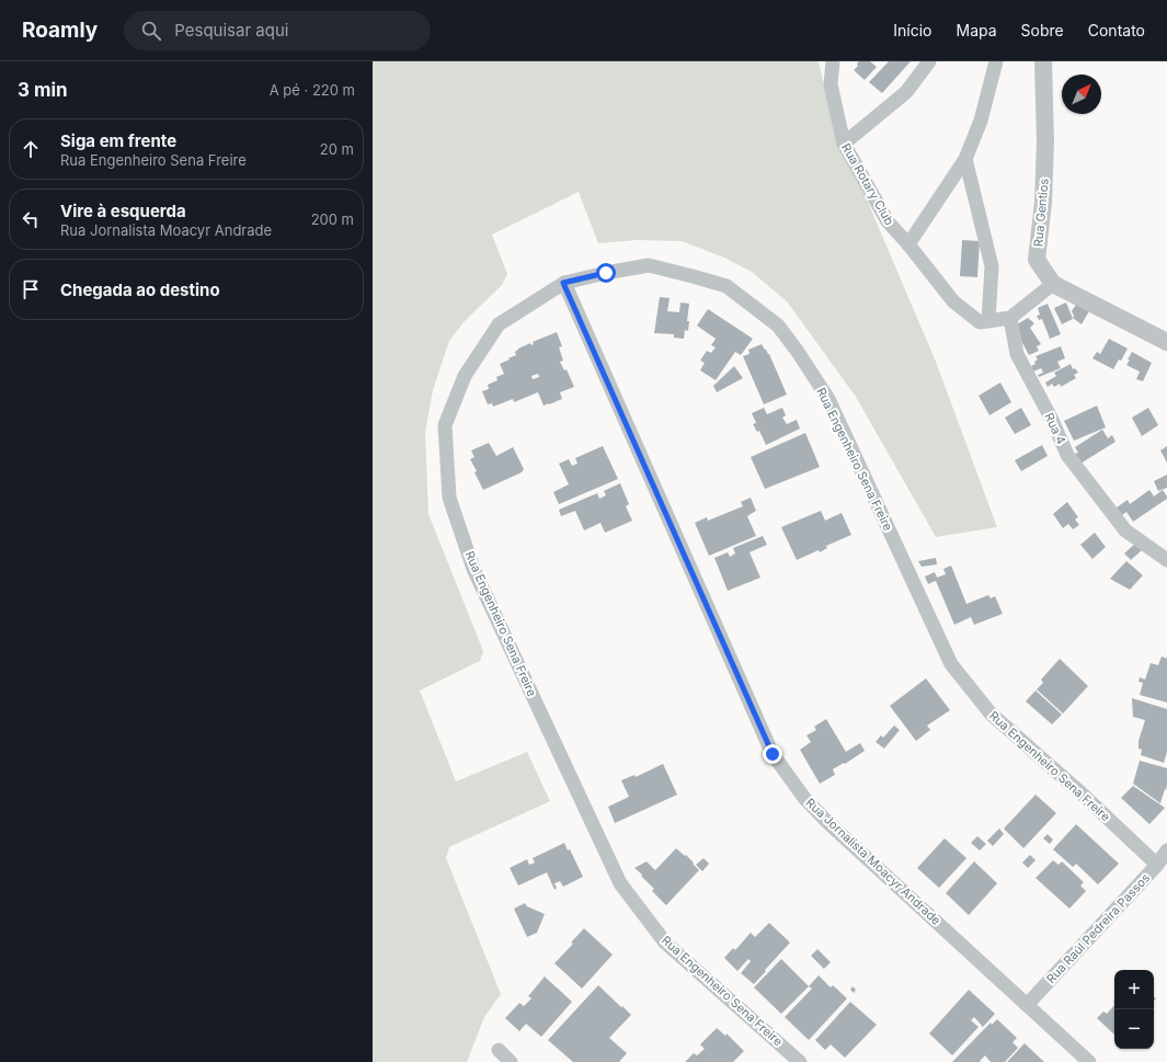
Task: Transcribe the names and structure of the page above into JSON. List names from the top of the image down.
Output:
{
  "streets": {
    "street": [
      "Rua Rotary Club",
      "Rua Gentios",
      "Rua 4",
      "Rua Engenheiro Sena Freire",
      "Rua Jornalista Moacyr Andrade",
      "Rua Raúl Pedreira Passos"
    ]
  },
  "crossings": [
    ["Rua Rotary Club", "Rua 4"],
    ["Rua Engenheiro Sena Freire", "Rua Jornalista Moacyr Andrade"],
    ["Rua Engenheiro Sena Freire", "Rua Raúl Pedreira Passos"],
    ["Rua Jornalista Moacyr Andrade", "Rua Raúl Pedreira Passos"]
  ],
  "north": "top right",
  "page": {
    "header": "Roamly",
    "search": "Pesquisar aqui",
    "nav": [
      "Início",
      "Mapa",
      "Sobre",
      "Contato"
    ],
    "heading": ["3 min", "A pé · 220 m"],
    "list": [
      ["Siga em frente", "Rua Engenheiro Sena Freire", "20 m"],
      ["Vire à esquerda", "Rua Jornalista Moacyr Andrade", "200 m"],
      "Chegada ao destino"
    ],
    "map_buttons": ["+", "−"]
  }
}
